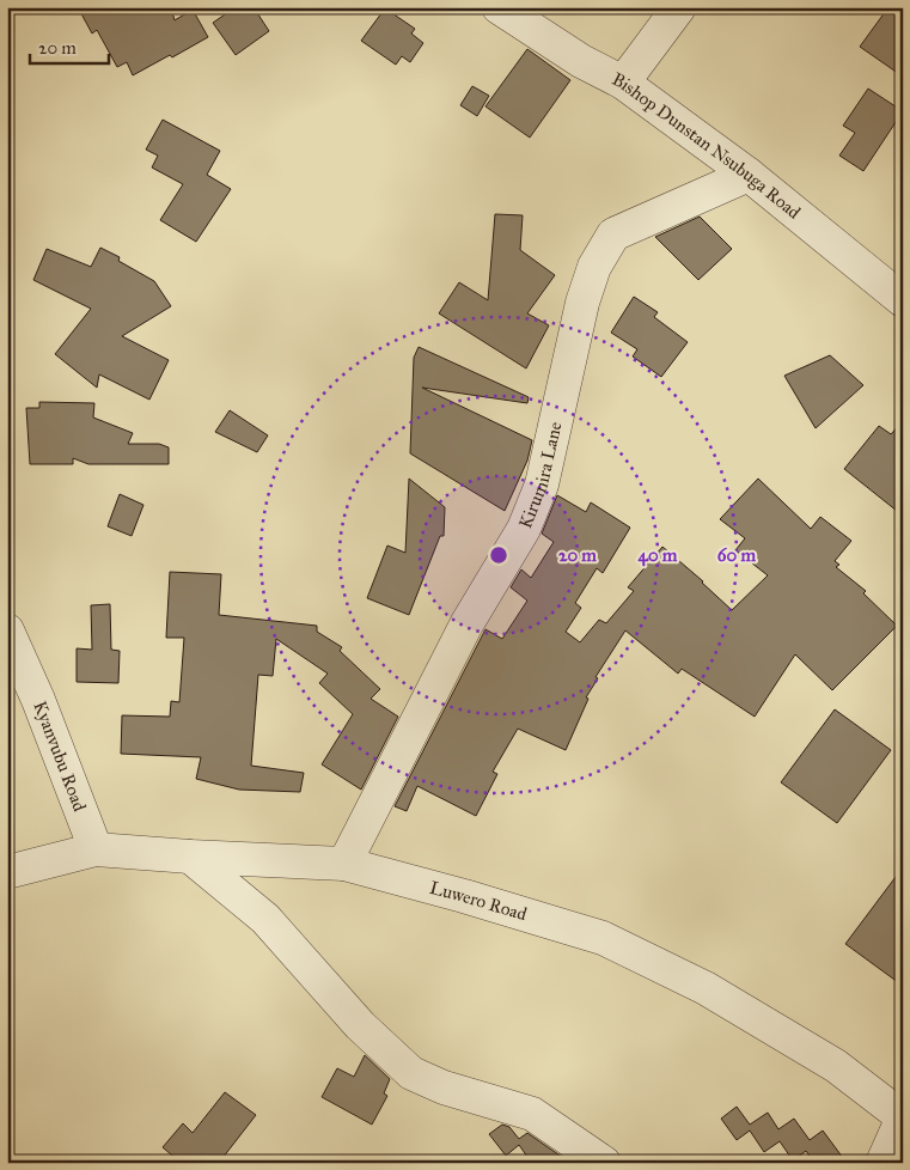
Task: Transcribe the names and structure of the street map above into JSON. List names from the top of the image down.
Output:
{
  "streets": {
    "street": [
      "Bishop Dunstan Nsubuga Road",
      "Kirumira Lane",
      "Kyanvubu Road",
      "Luwero Road"
    ]
  },
  "crossings": [
    ["Bishop Dunstan Nsubuga Road", "Kirumira Lane"],
    ["Kirumira Lane", "Luwero Road"],
    ["Kyanvubu Road", "Luwero Road"]
  ],
  "scale_bar": "20 m",
  "rings": ["20 m", "40 m", "60 m"]
}
